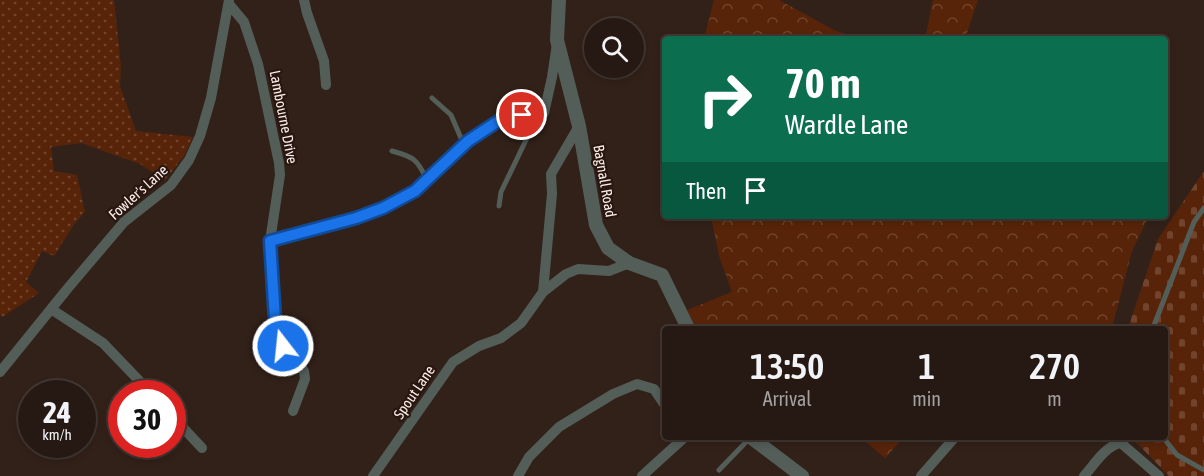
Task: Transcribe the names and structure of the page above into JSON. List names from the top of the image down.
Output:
{
  "streets": {
    "street": [
      "Lambourne Drive",
      "Bagnall Road",
      "Fowler's Lane",
      "Spout Lane"
    ]
  },
  "crossings": [
    ["Lambourne Drive", "Fowler's Lane"],
    ["Bagnall Road", "Spout Lane"]
  ],
  "page": {
    "turn": ["70 m", "Wardle Lane"],
    "then": "Then",
    "eta": [
      "13:50",
      "Arrival",
      "1",
      "min",
      "270",
      "m"
    ],
    "speed": "24 km/h",
    "limit": "30"
  }
}
